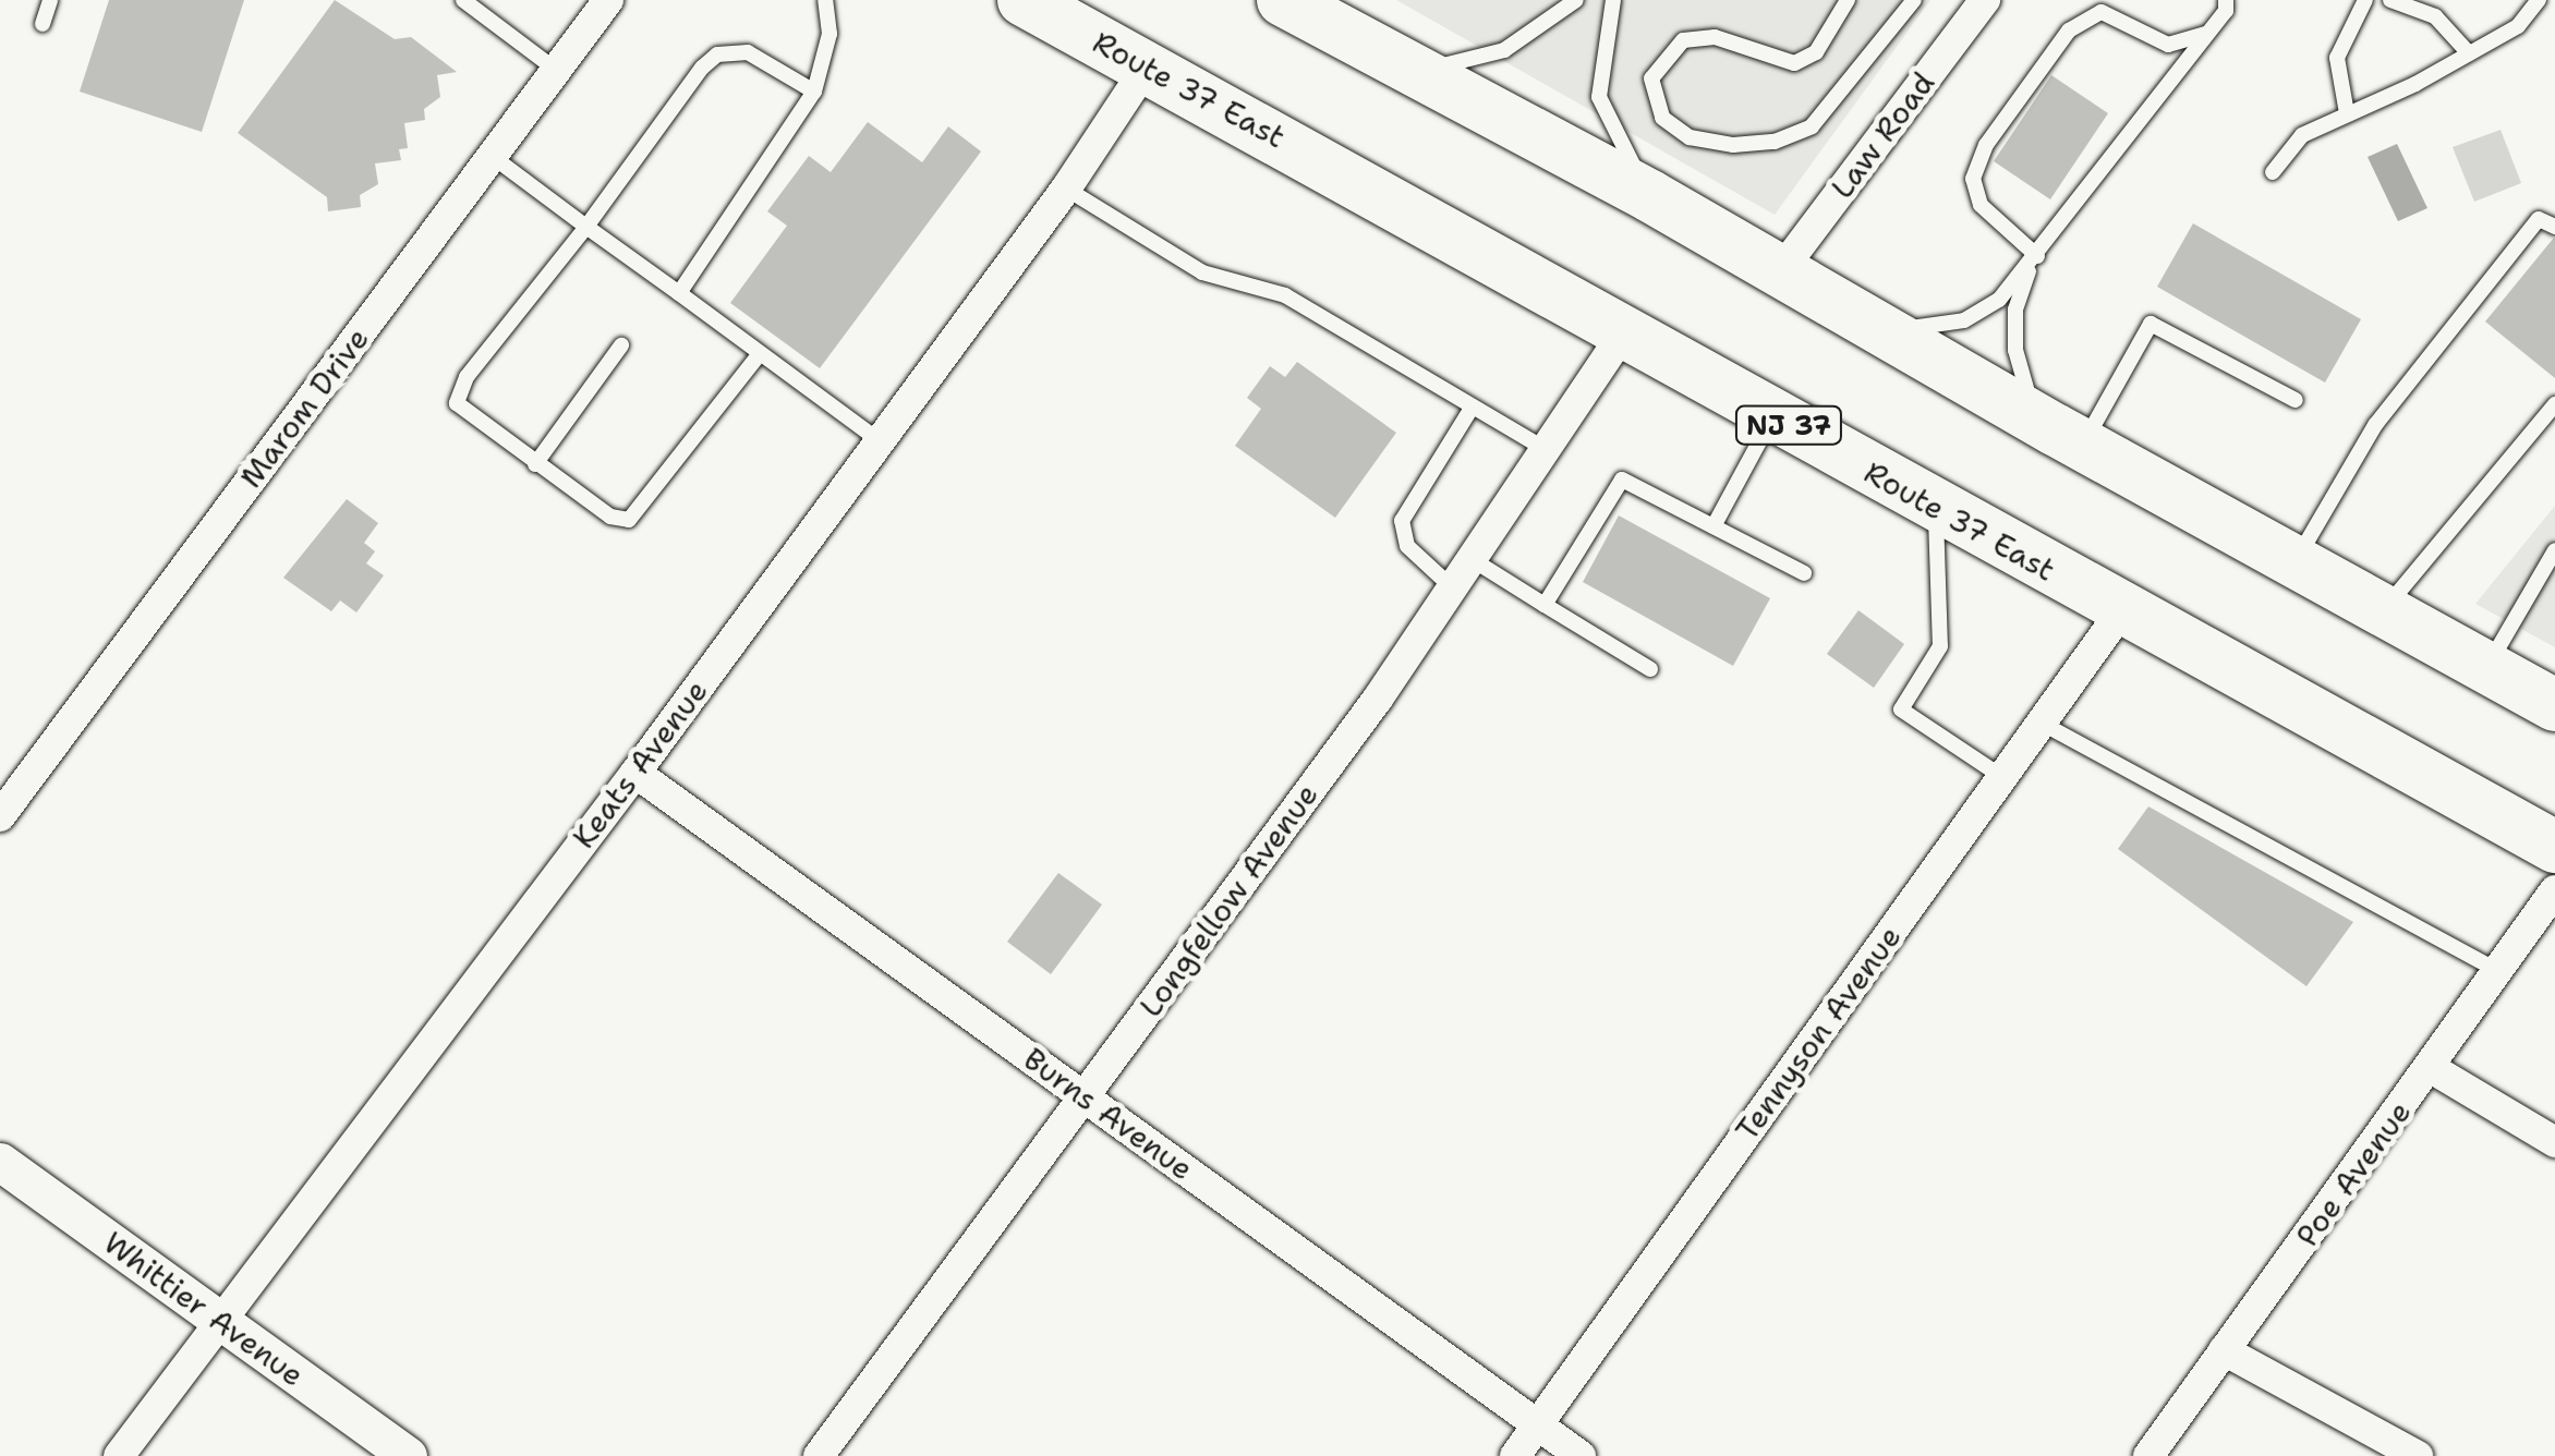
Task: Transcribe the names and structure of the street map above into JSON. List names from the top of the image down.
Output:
{
  "streets": {
    "highway": ["Route 37 East", "NJ 37"],
    "street": [
      "Law Road",
      "Marom Drive",
      "Keats Avenue",
      "Longfellow Avenue",
      "Tennyson Avenue",
      "Burns Avenue",
      "Poe Avenue",
      "Whittier Avenue"
    ]
  },
  "crossings": [
    ["Route 37 East", "Keats Avenue"],
    ["Route 37 East", "Longfellow Avenue"],
    ["Route 37 East", "Tennyson Avenue"],
    ["Keats Avenue", "Burns Avenue"],
    ["Keats Avenue", "Whittier Avenue"],
    ["Longfellow Avenue", "Burns Avenue"],
    ["Tennyson Avenue", "Burns Avenue"]
  ]
}
